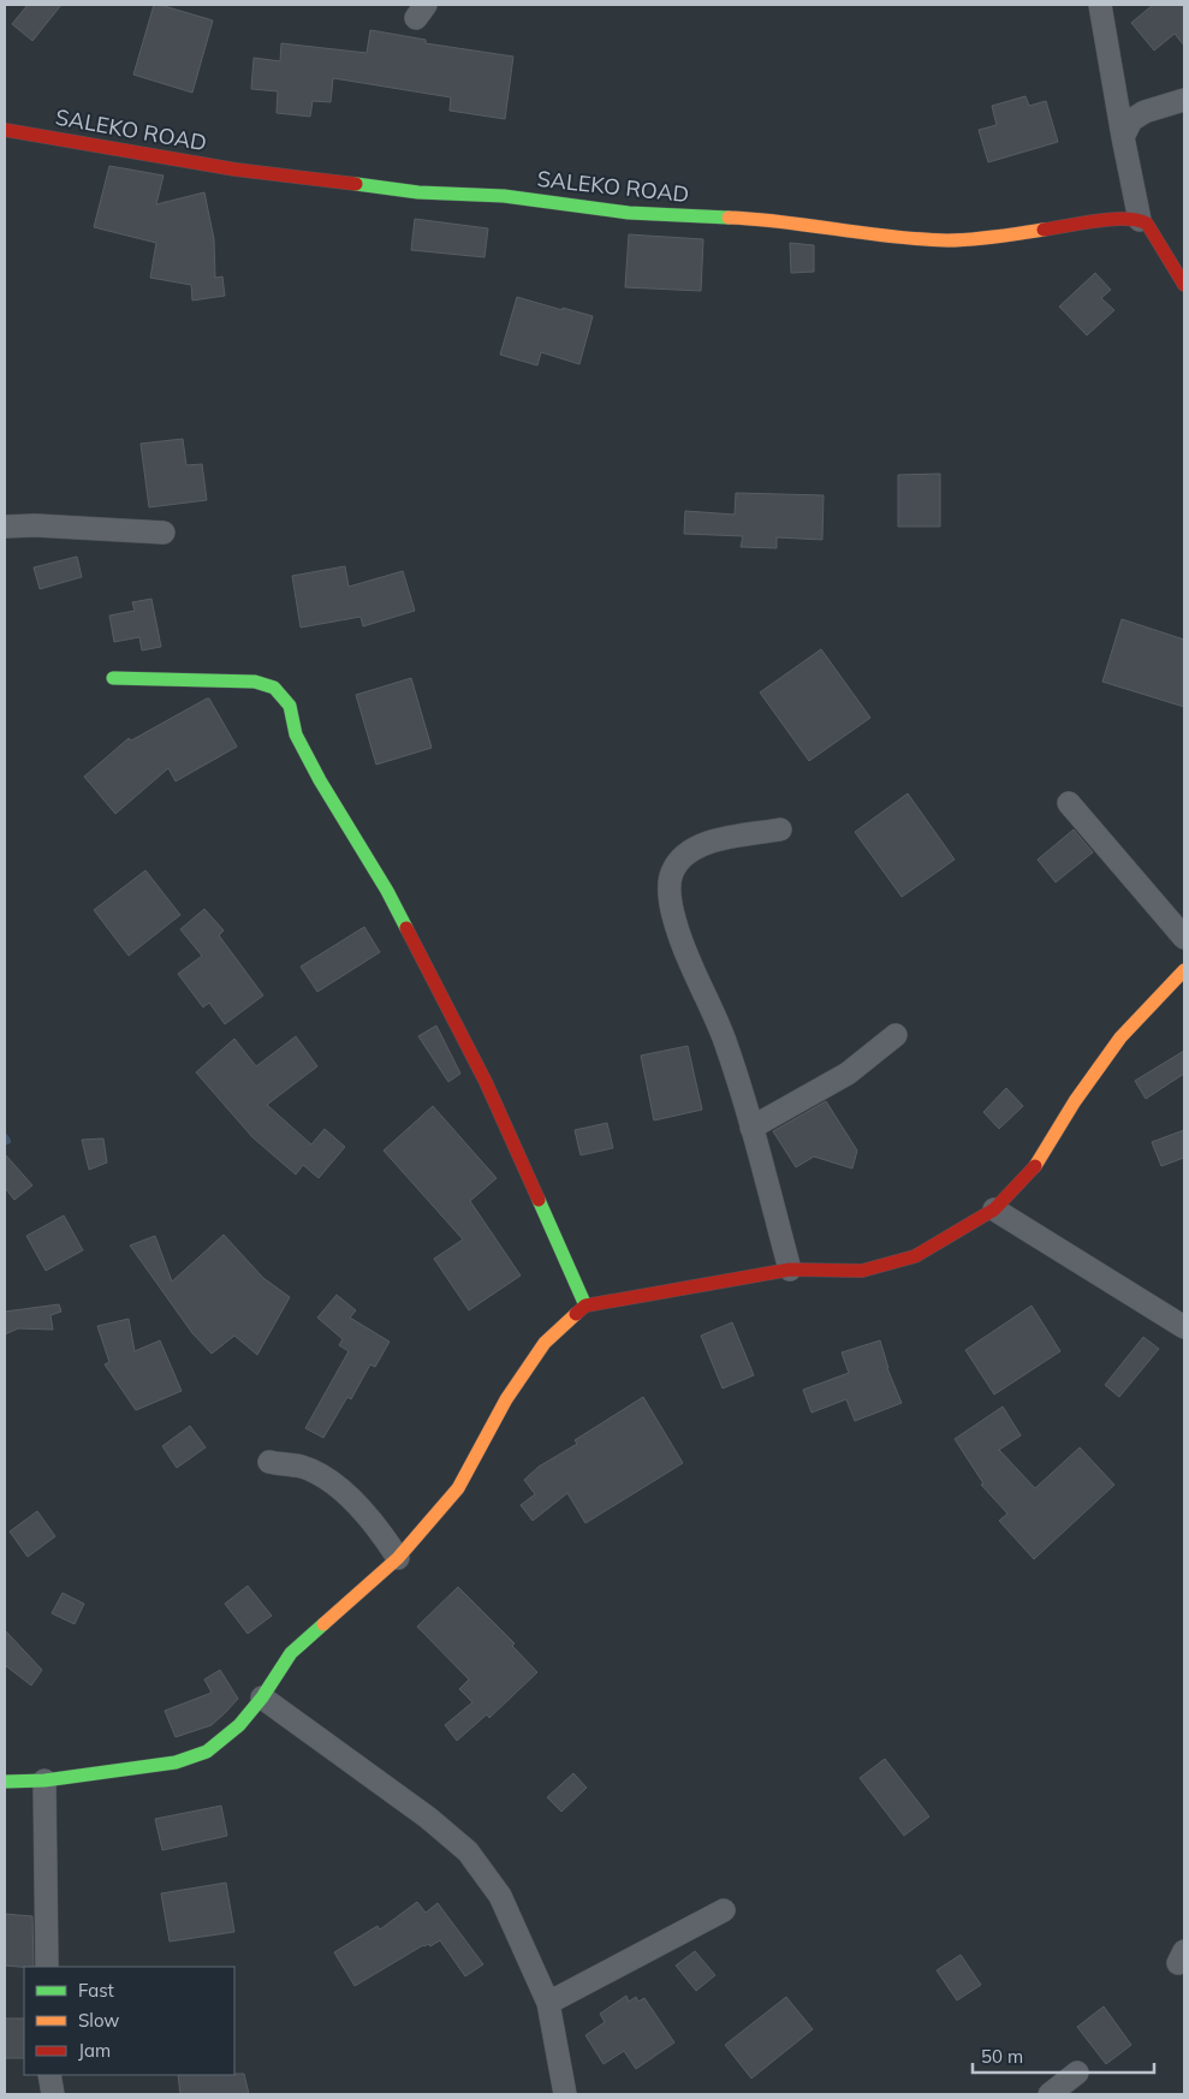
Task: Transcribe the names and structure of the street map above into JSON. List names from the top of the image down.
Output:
{
  "streets": {
    "street": ["SALEKO ROAD"]
  },
  "legend": ["Fast", "Slow", "Jam"],
  "scale_bar": "50 m"
}
